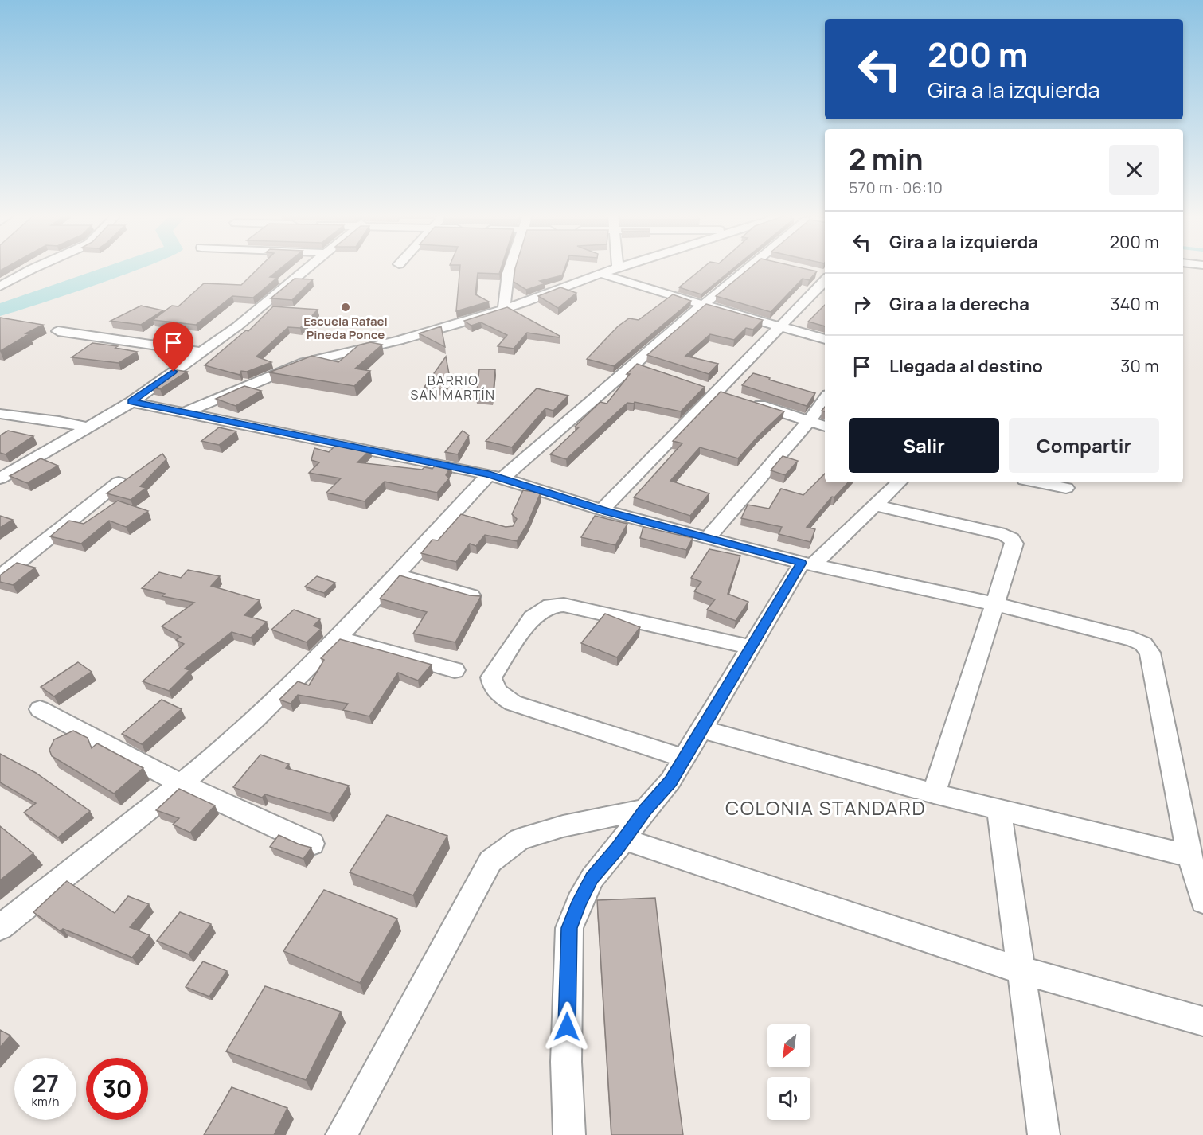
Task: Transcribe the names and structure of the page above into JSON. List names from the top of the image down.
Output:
{
  "districts": ["BARRIO SAN MARTÍN", "COLONIA STANDARD"],
  "places": ["Escuela Rafael Pineda Ponce"],
  "north": "bottom left",
  "page": {
    "turn": ["200 m", "Gira a la izquierda"],
    "heading": ["2 min", "570 m · 06:10"],
    "list": [
      {
        "name": "Gira a la izquierda",
        "value": "200 m"
      },
      {
        "name": "Gira a la derecha",
        "value": "340 m"
      },
      {
        "name": "Llegada al destino",
        "value": "30 m"
      }
    ],
    "buttons": ["Salir", "Compartir"],
    "speed": "27 km/h",
    "limit": "30"
  }
}
